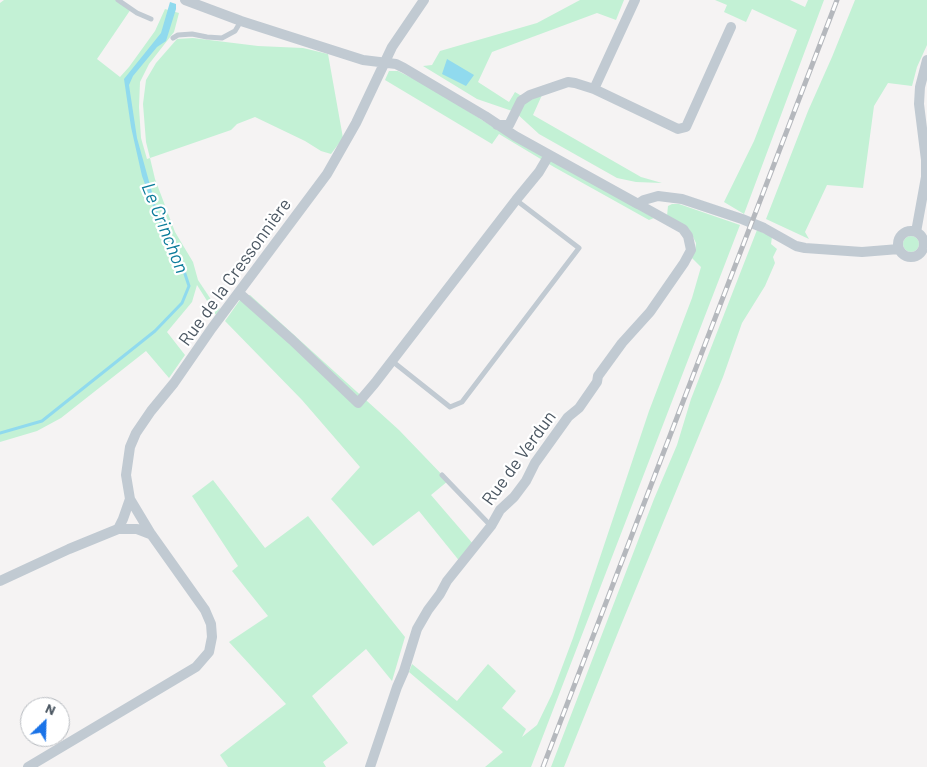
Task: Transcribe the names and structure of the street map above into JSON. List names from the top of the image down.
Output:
{
  "streets": {
    "street": ["Rue de la Cressonnière", "Rue de Verdun"]
  },
  "water": ["Le Crinchon"],
  "north": "top right"
}
